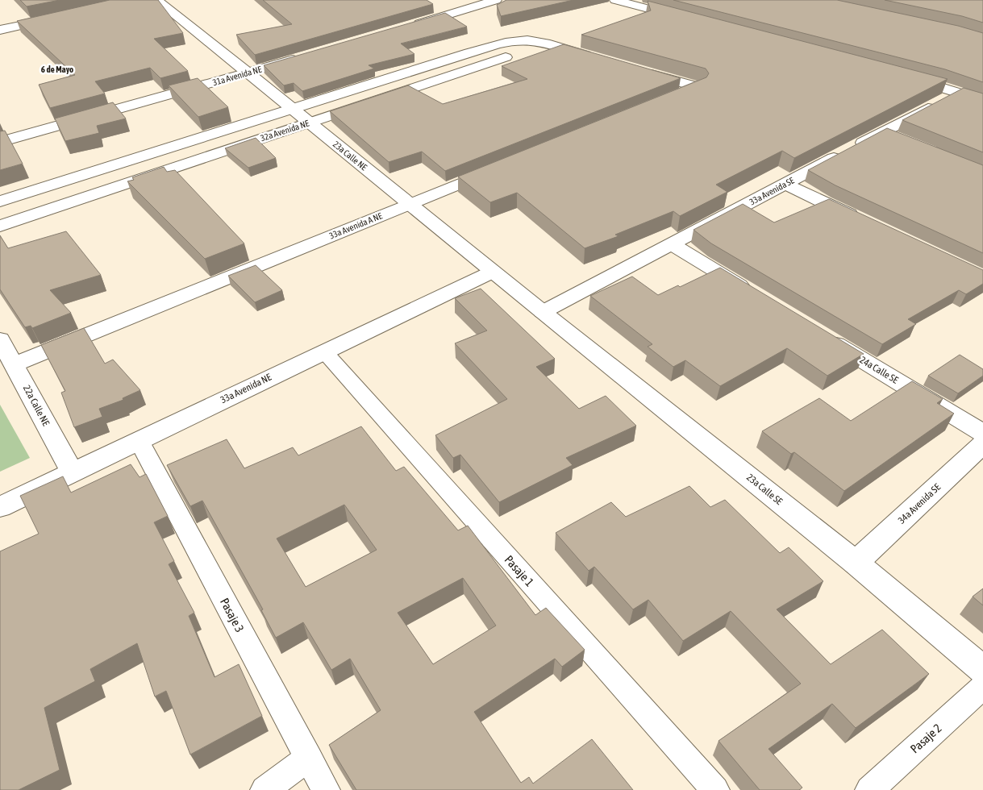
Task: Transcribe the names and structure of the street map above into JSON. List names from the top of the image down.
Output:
{
  "streets": {
    "street": [
      "31a Avenida NE",
      "32a Avenida NE",
      "23a Calle NE",
      "33a Avenida SE",
      "33a Avenida A NE",
      "24a Calle SE",
      "33a Avenida NE",
      "22a Calle NE",
      "23a Calle SE",
      "34a Avenida SE"
    ],
    "lane": ["Pasaje 1", "Pasaje 3", "Pasaje 2"]
  },
  "crossings": [
    ["31a Avenida NE", "23a Calle NE"],
    ["32a Avenida NE", "23a Calle NE"],
    ["23a Calle NE", "33a Avenida SE"],
    ["23a Calle NE", "33a Avenida A NE"],
    ["23a Calle NE", "33a Avenida NE"],
    ["23a Calle NE", "23a Calle SE"],
    ["33a Avenida SE", "23a Calle SE"],
    ["33a Avenida A NE", "22a Calle NE"],
    ["33a Avenida NE", "22a Calle NE"],
    ["33a Avenida NE", "Pasaje 1"],
    ["33a Avenida NE", "Pasaje 3"],
    ["23a Calle SE", "34a Avenida SE"]
  ],
  "districts": ["6 de Mayo"]
}
